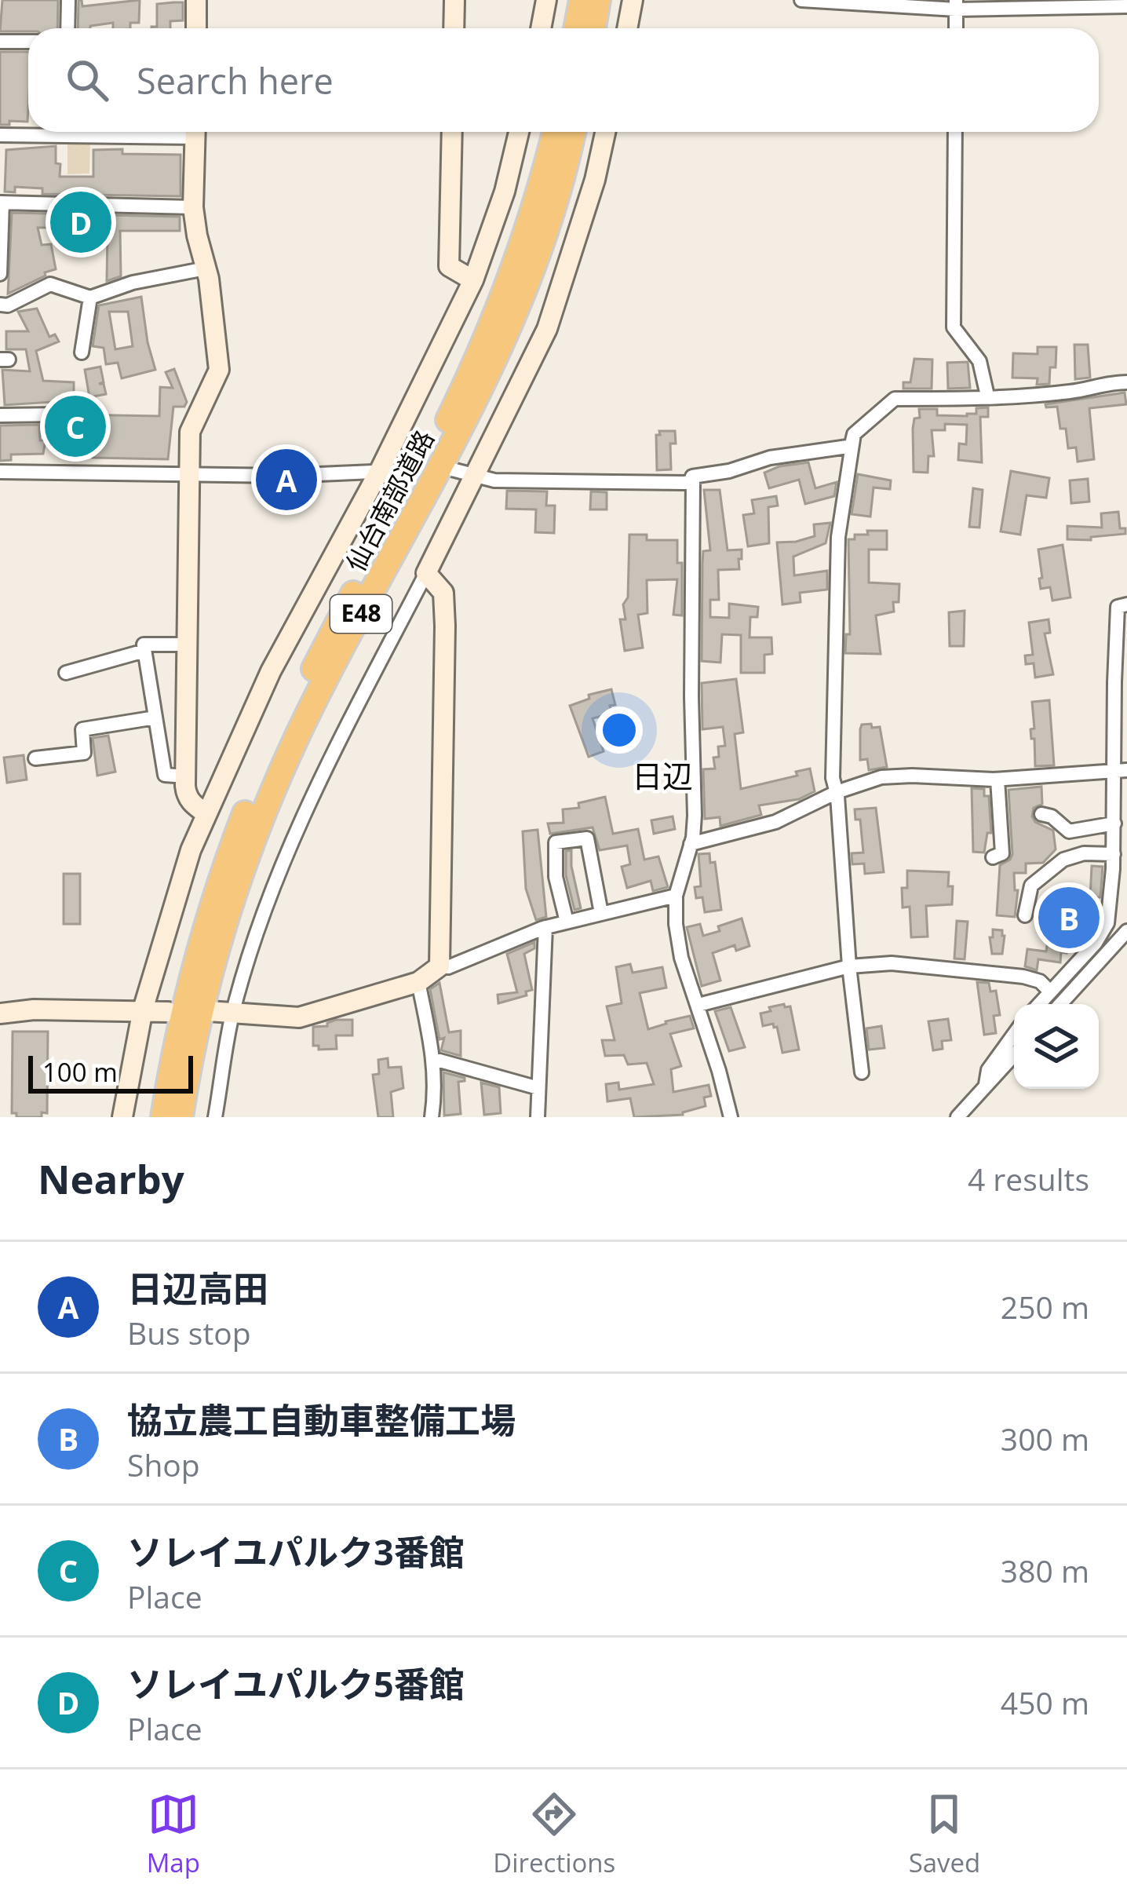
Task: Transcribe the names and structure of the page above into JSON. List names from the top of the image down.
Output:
{
  "streets": {
    "highway": ["仙台南部道路", "E48"]
  },
  "districts": ["日辺"],
  "scale_bar": "100 m",
  "page": {
    "search": "Search here",
    "pins": [
      "D",
      "C",
      "A",
      "B"
    ],
    "scale": "100 m",
    "heading": ["Nearby", "4 results"],
    "list": [
      {
        "mark": "A",
        "name": "日辺高田",
        "note": "Bus stop",
        "value": "250 m"
      },
      {
        "mark": "B",
        "name": "協立農工自動車整備工場",
        "note": "Shop",
        "value": "300 m"
      },
      {
        "mark": "C",
        "name": "ソレイユパルク3番館",
        "note": "Place",
        "value": "380 m"
      },
      {
        "mark": "D",
        "name": "ソレイユパルク5番館",
        "note": "Place",
        "value": "450 m"
      }
    ],
    "nav": ["Map", "Directions", "Saved"]
  }
}
